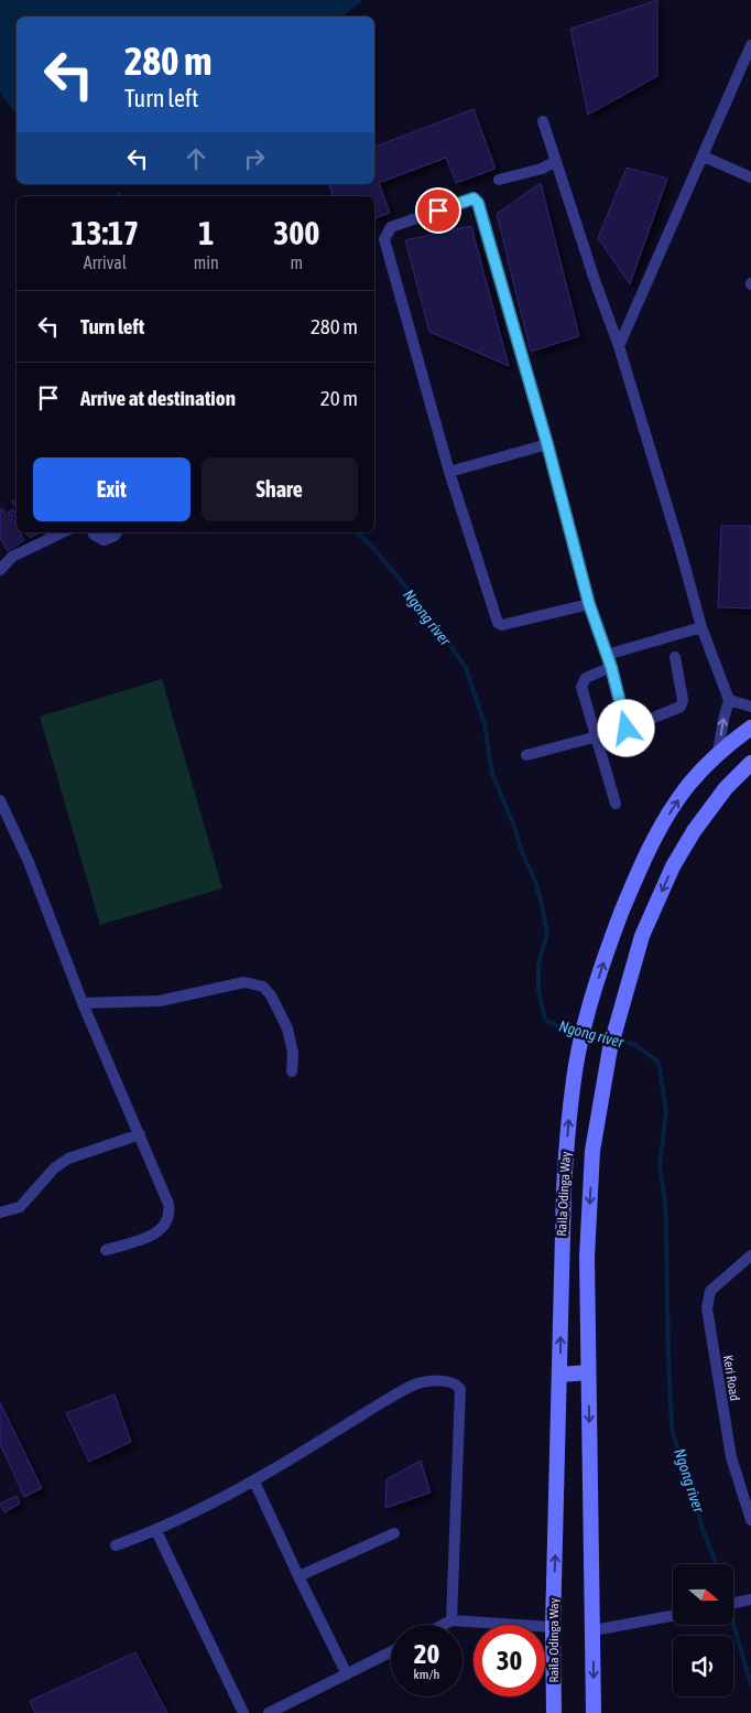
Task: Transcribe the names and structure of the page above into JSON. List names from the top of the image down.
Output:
{
  "streets": {
    "main road": ["Raila Odinga Way"],
    "street": ["Keri Road"]
  },
  "water": ["Ngong river"],
  "north": "right",
  "page": {
    "turn": ["280 m", "Turn left"],
    "eta": [
      "13:17",
      "Arrival",
      "1",
      "min",
      "300",
      "m"
    ],
    "list": [
      {
        "name": "Turn left",
        "value": "280 m"
      },
      {
        "name": "Arrive at destination",
        "value": "20 m"
      }
    ],
    "buttons": ["Exit", "Share"],
    "speed": "20 km/h",
    "limit": "30"
  }
}
